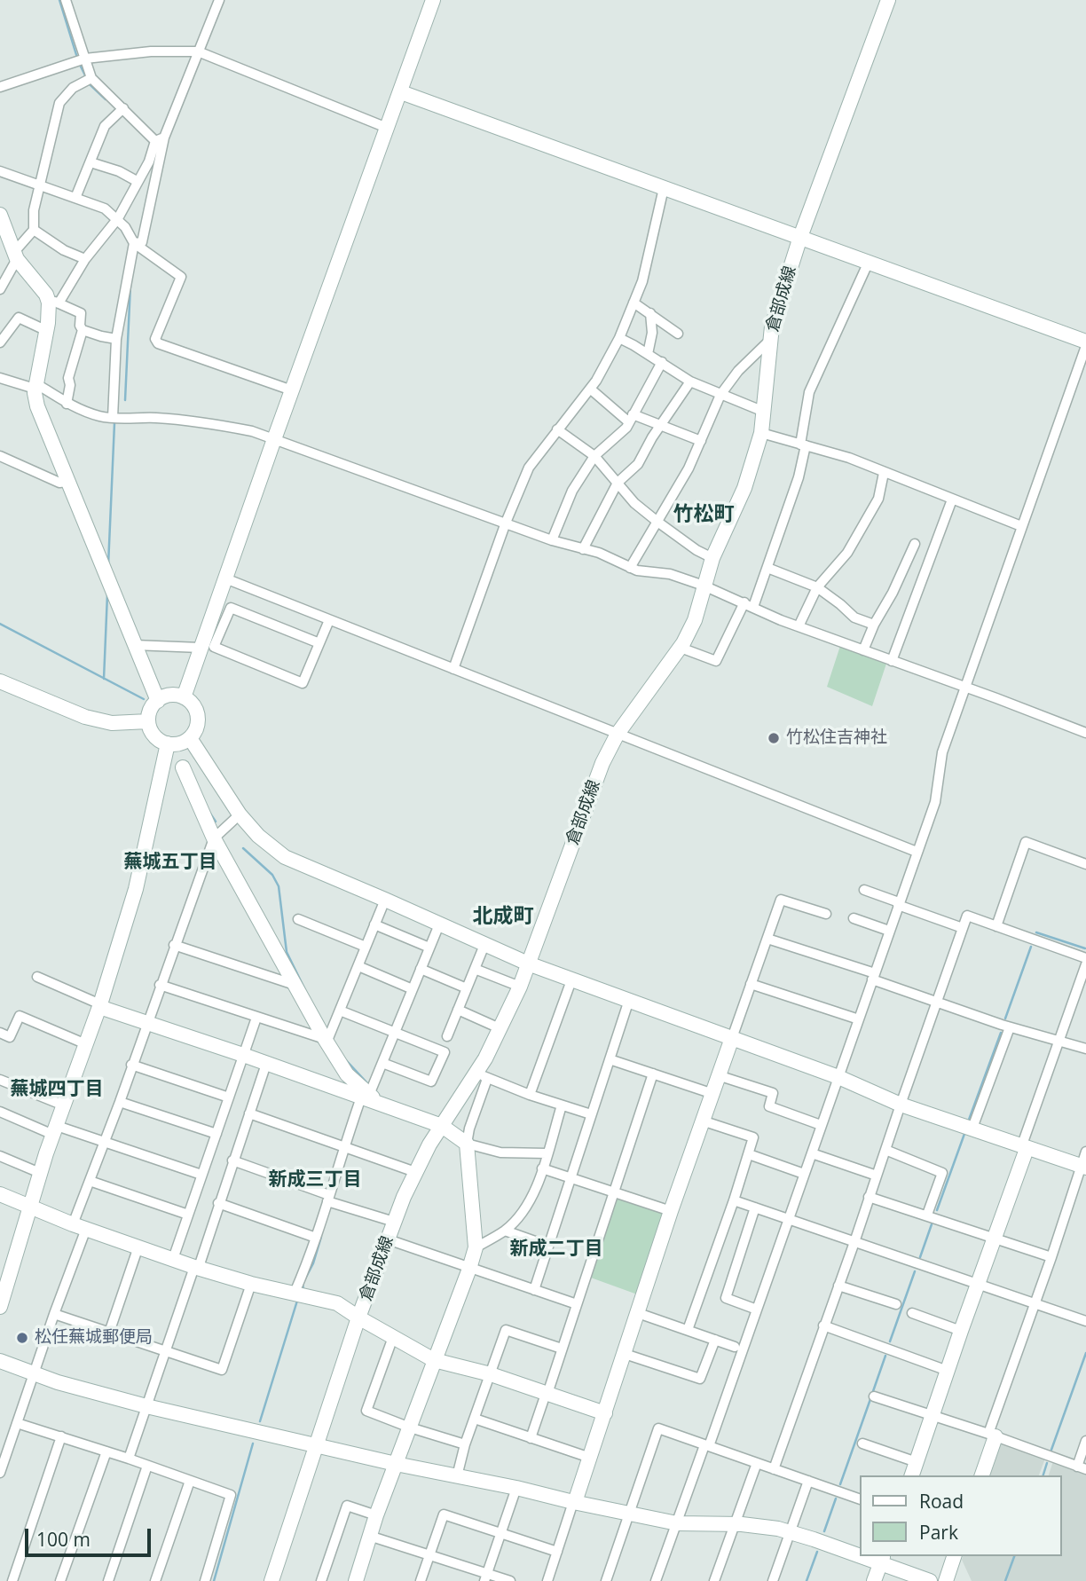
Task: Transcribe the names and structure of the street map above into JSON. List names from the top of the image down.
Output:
{
  "streets": {
    "street": ["倉部成線"]
  },
  "districts": [
    "竹松町",
    "蕪城五丁目",
    "北成町",
    "蕪城四丁目",
    "新成三丁目",
    "新成二丁目"
  ],
  "places": ["竹松住吉神社", "松任蕪城郵便局"],
  "legend": ["Road", "Park"],
  "scale_bar": "100 m"
}
